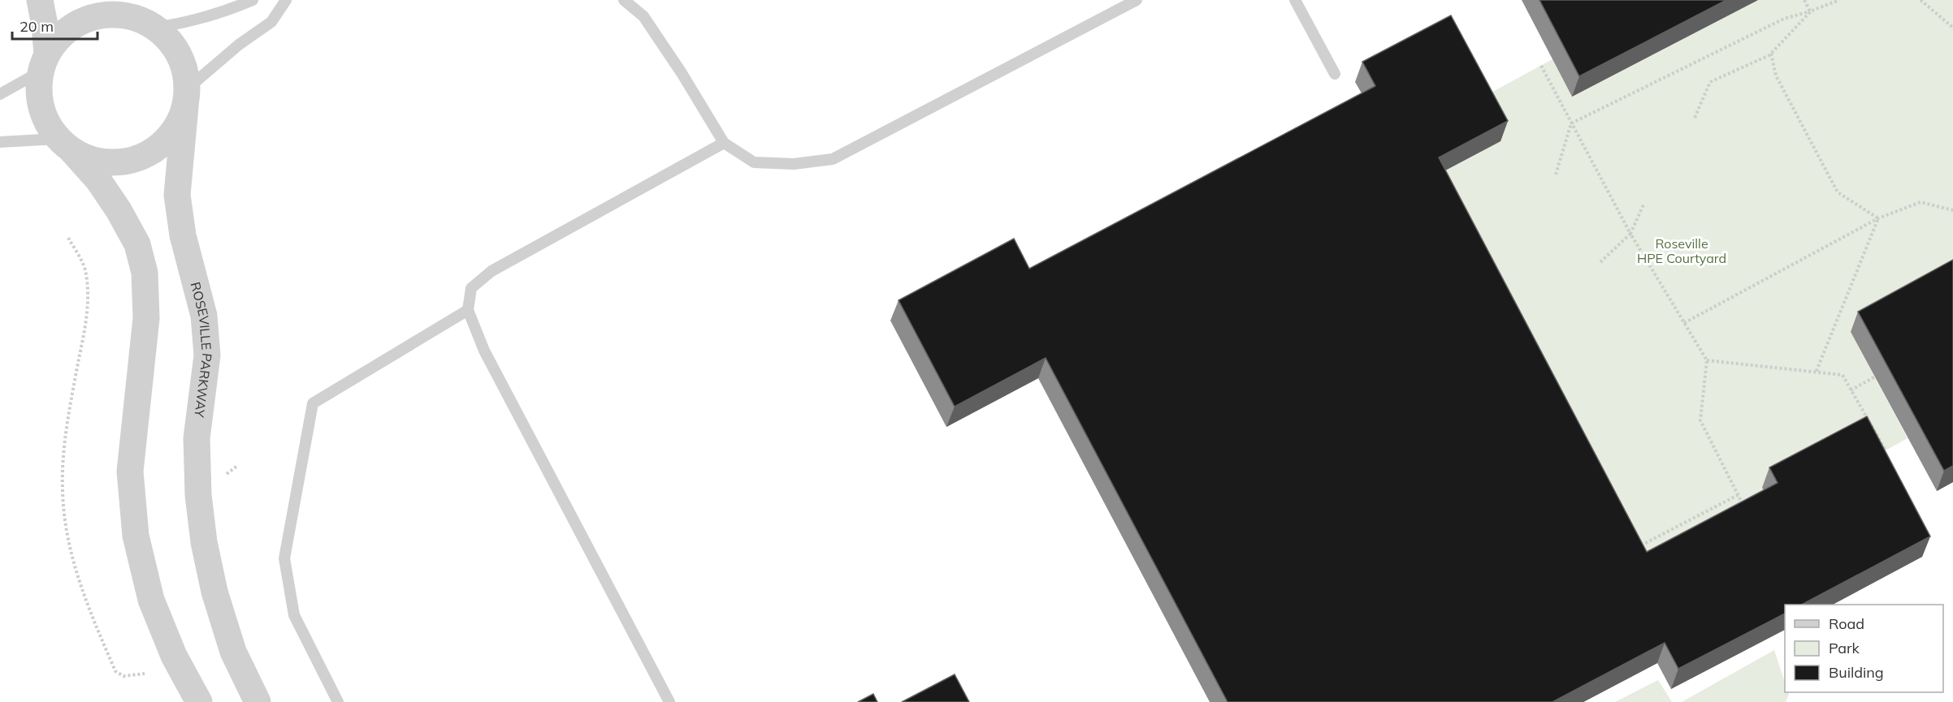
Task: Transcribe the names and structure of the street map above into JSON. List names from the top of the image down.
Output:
{
  "streets": {
    "street": ["ROSEVILLE PARKWAY"]
  },
  "parks": ["Roseville HPE Courtyard"],
  "legend": ["Road", "Park", "Building"],
  "scale_bar": "20 m"
}
